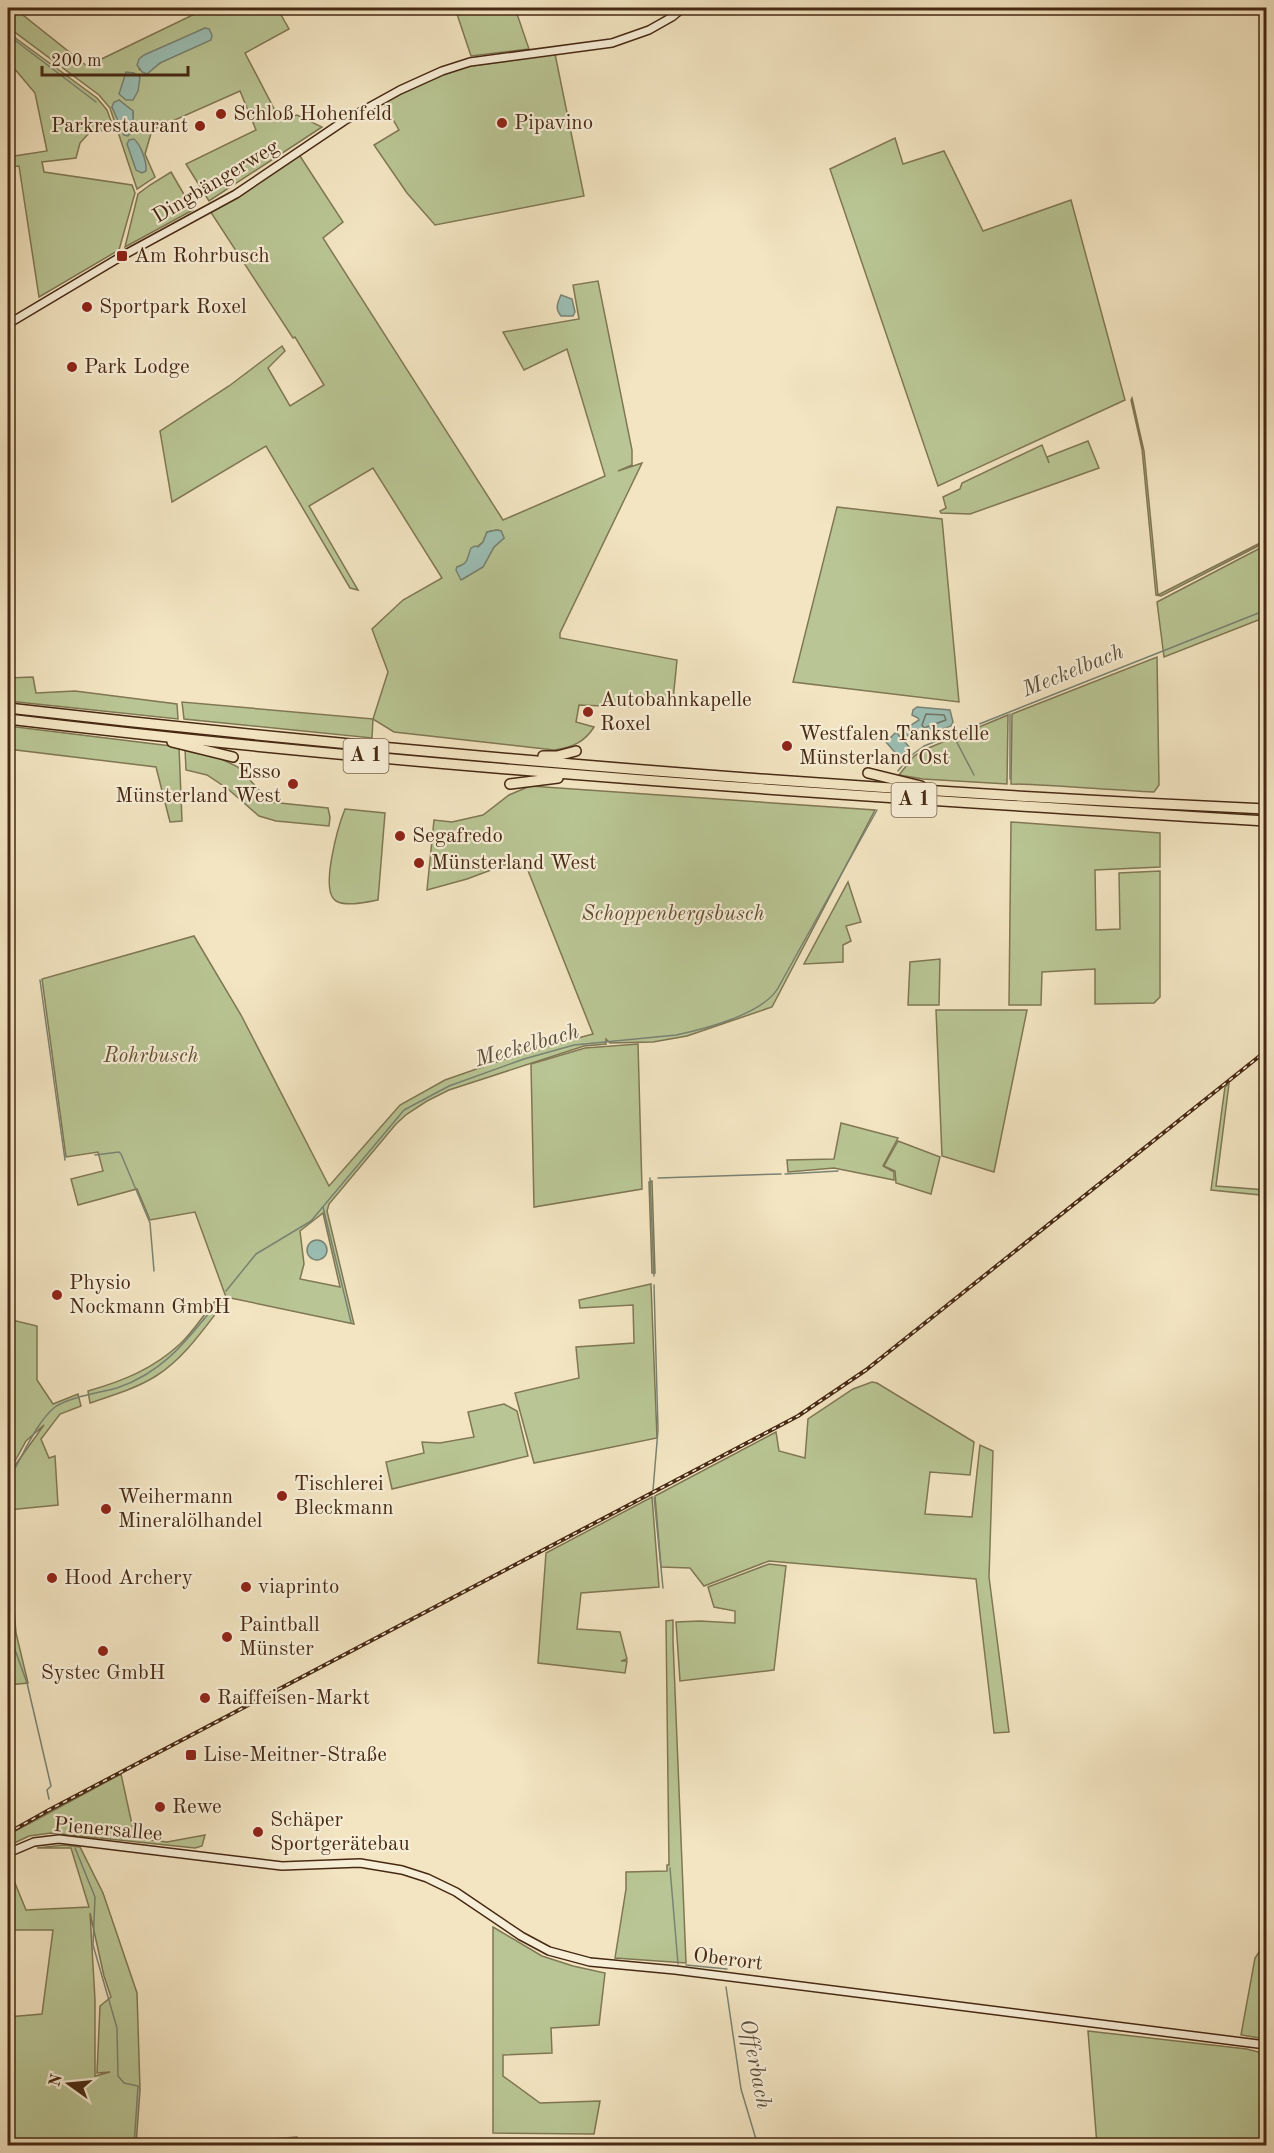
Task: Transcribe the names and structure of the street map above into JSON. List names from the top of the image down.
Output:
{
  "streets": {
    "highway": ["A 1"],
    "main road": ["Dingbängerweg", "Pienersallee", "Oberort"]
  },
  "crossings": [
    ["Pienersallee", "Oberort"]
  ],
  "water": ["Meckelbach", "Offerbach"],
  "parks": ["Schoppenbergsbusch", "Rohrbusch"],
  "places": {
    "other": [
      "Schloß Hohenfeld",
      "Pipavino",
      "Parkrestaurant",
      "Sportpark Roxel",
      "Park Lodge",
      "Autobahnkapelle Roxel",
      "Westfalen Tankstelle Münsterland Ost",
      "Esso Münsterland West",
      "Segafredo",
      "Münsterland West",
      "Physio Nockmann GmbH",
      "Tischlerei Bleckmann",
      "Weihermann Mineralölhandel",
      "Hood Archery",
      "viaprinto",
      "Paintball Münster",
      "Systec GmbH",
      "Raiffeisen-Markt",
      "Rewe",
      "Schäper Sportgerätebau"
    ],
    "transit": ["Am Rohrbusch", "Lise-Meitner-Straße"]
  },
  "scale_bar": "200 m",
  "north": "left"
}
